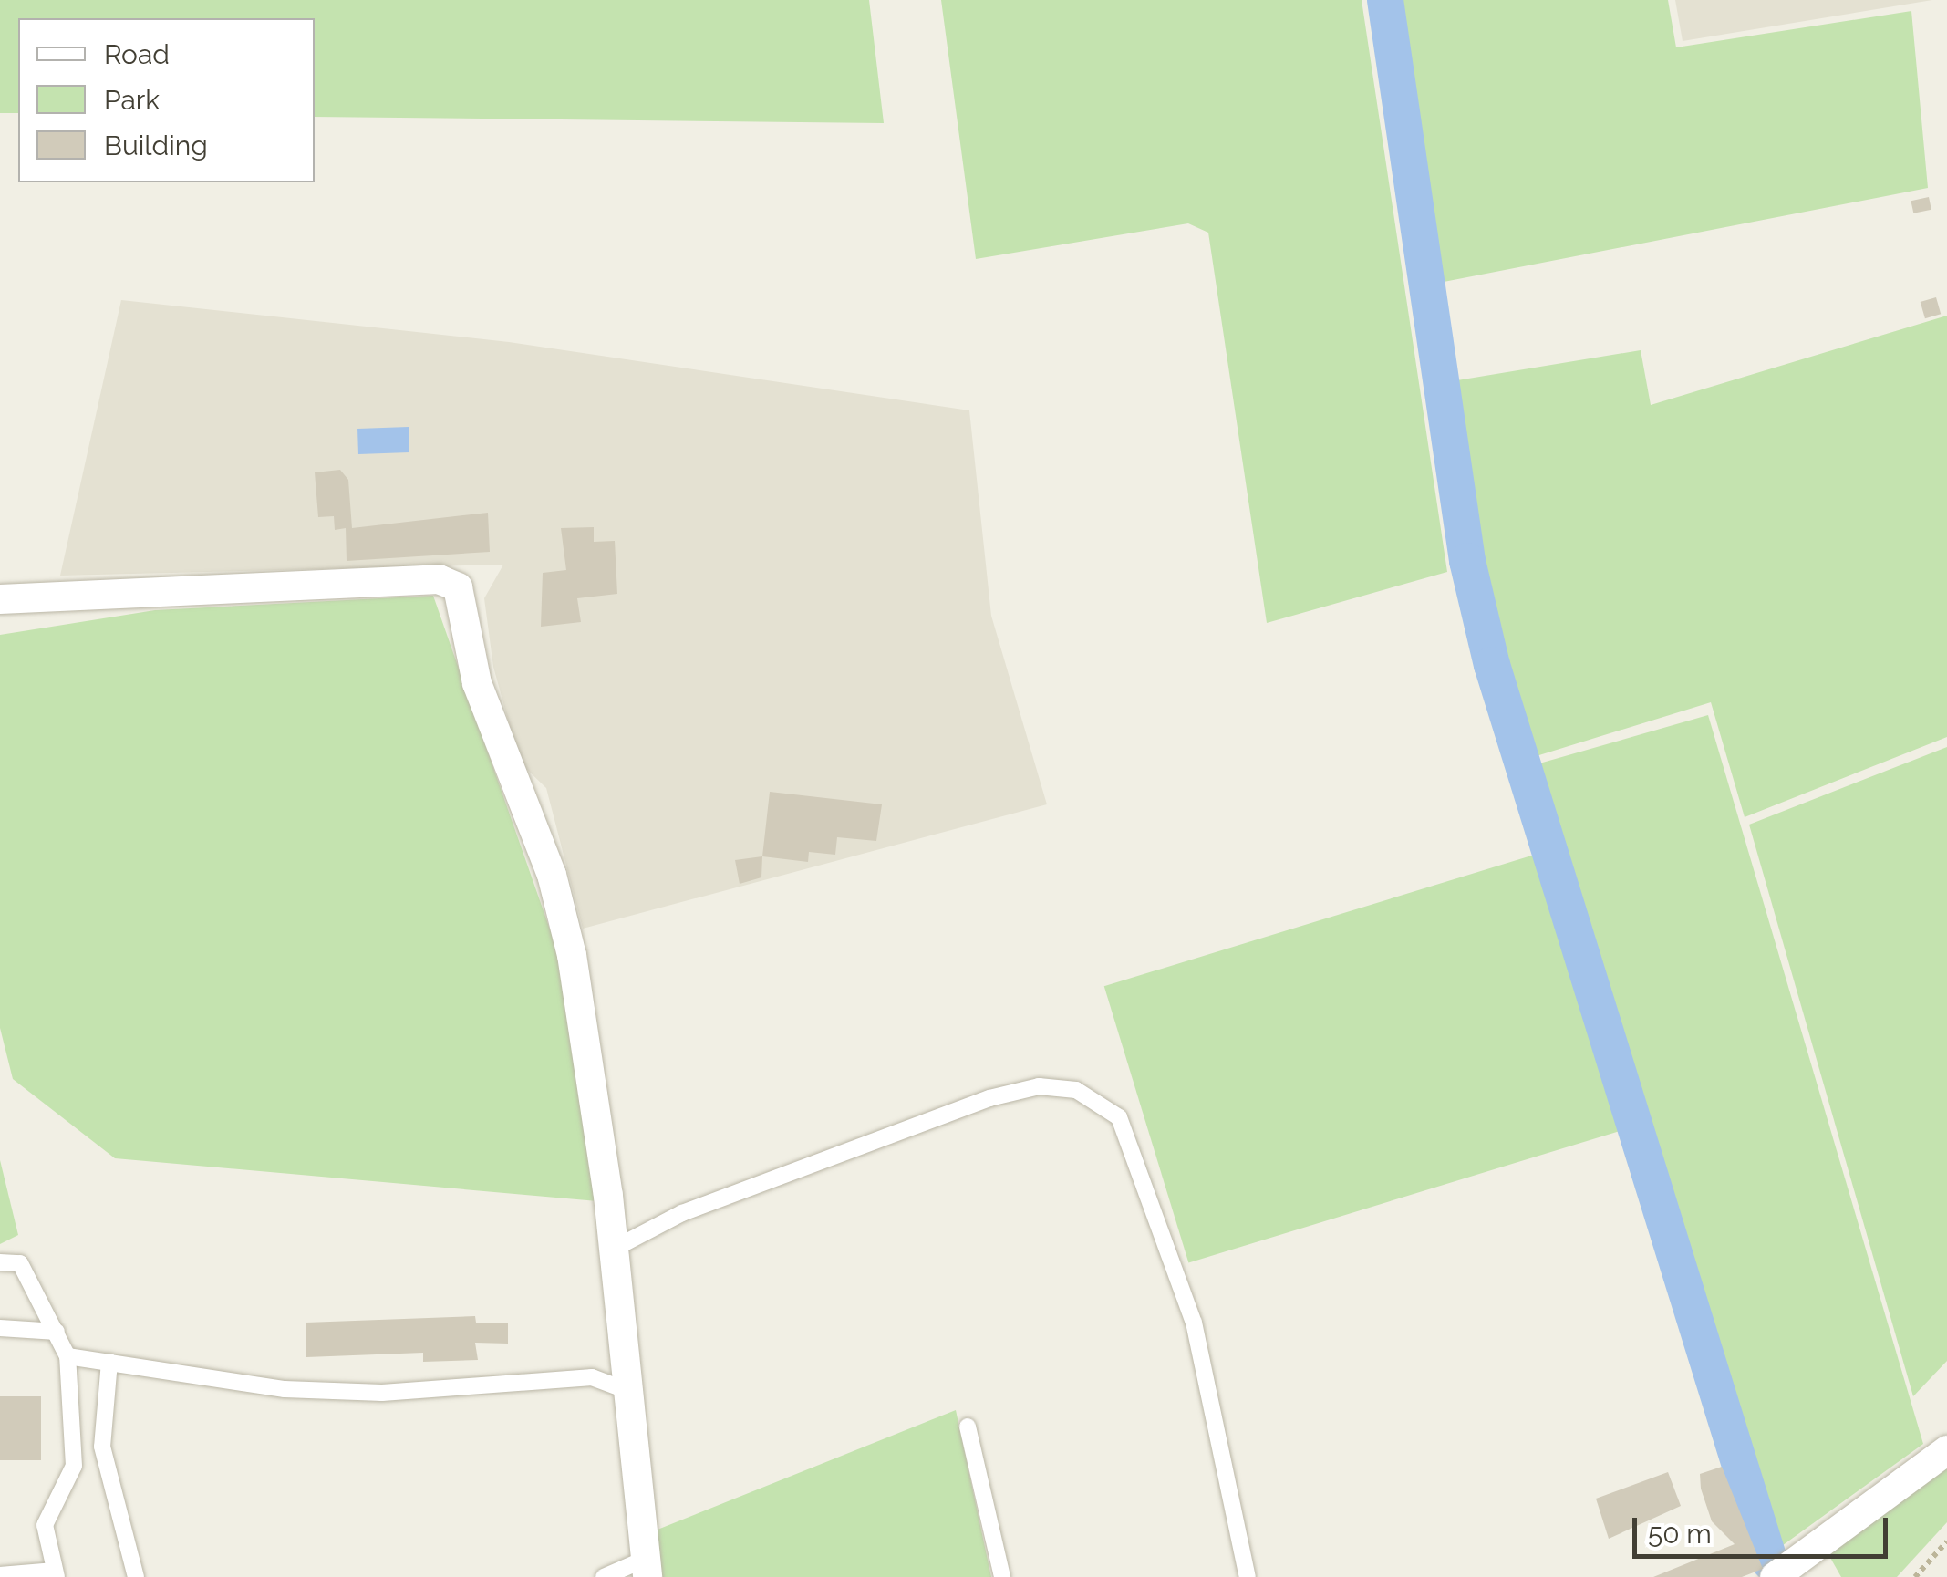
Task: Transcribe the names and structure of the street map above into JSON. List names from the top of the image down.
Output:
{
  "legend": ["Road", "Park", "Building"],
  "scale_bar": "50 m"
}
